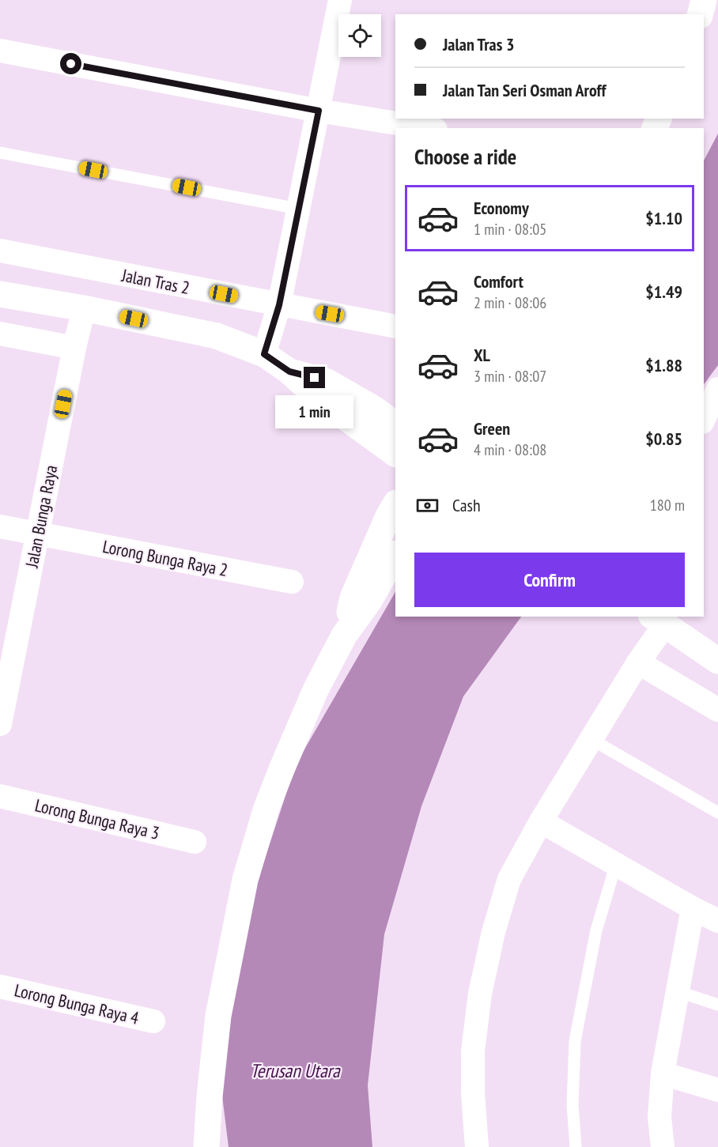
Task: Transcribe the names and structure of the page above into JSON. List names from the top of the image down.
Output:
{
  "streets": {
    "street": [
      "Jalan Tras 2",
      "Jalan Bunga Raya",
      "Lorong Bunga Raya 2",
      "Lorong Bunga Raya 3",
      "Lorong Bunga Raya 4"
    ]
  },
  "crossings": [
    ["Jalan Bunga Raya", "Lorong Bunga Raya 2"]
  ],
  "water": ["Terusan Utara"],
  "page": {
    "banner": ["Jalan Tras 3", "Jalan Tan Seri Osman Aroff"],
    "heading": "Choose a ride",
    "list": [
      {
        "name": "Economy",
        "note": "1 min · 08:05",
        "value": "$1.10"
      },
      {
        "name": "Comfort",
        "note": "2 min · 08:06",
        "value": "$1.49"
      },
      {
        "name": "XL",
        "note": "3 min · 08:07",
        "value": "$1.88"
      },
      {
        "name": "Green",
        "note": "4 min · 08:08",
        "value": "$0.85"
      }
    ],
    "bubble": "1 min",
    "pay": ["Cash", "180 m"],
    "buttons": "Confirm"
  }
}
